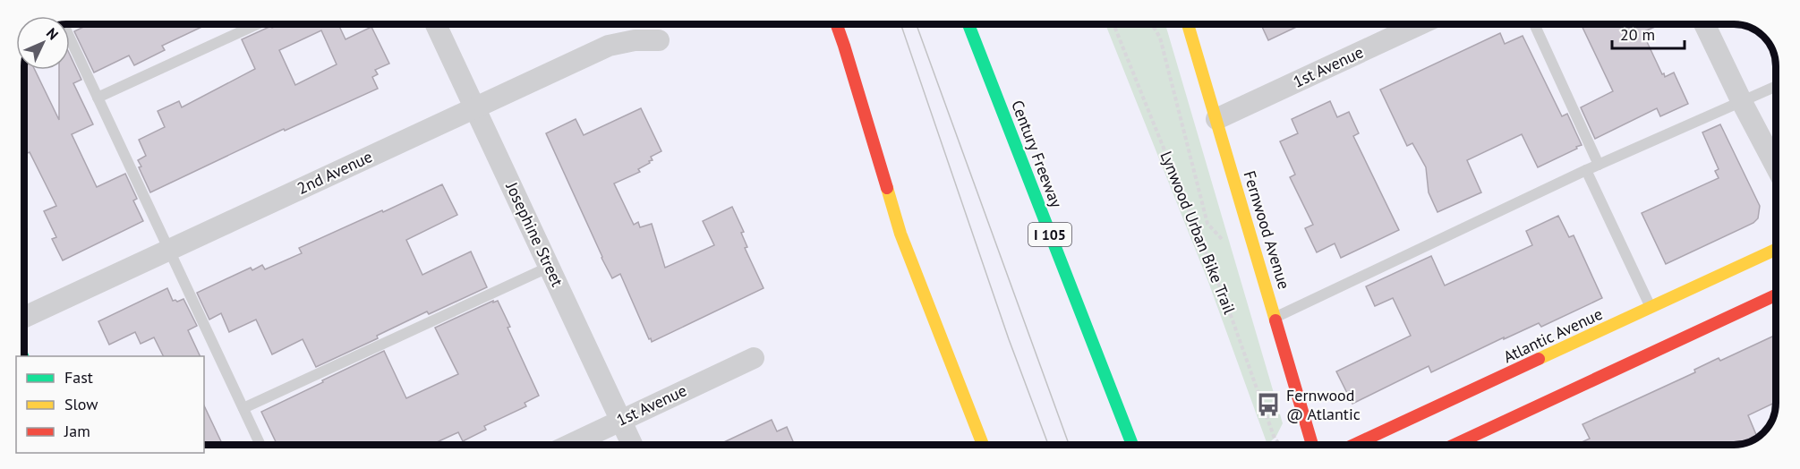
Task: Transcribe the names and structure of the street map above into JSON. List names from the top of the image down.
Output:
{
  "streets": {
    "main road": [
      "Century Freeway",
      "Fernwood Avenue",
      "I 105",
      "Atlantic Avenue"
    ],
    "street": ["1st Avenue", "2nd Avenue", "Josephine Street"],
    "path": ["Lynwood Urban Bike Trail"]
  },
  "crossings": [
    ["1st Avenue", "Fernwood Avenue"],
    ["1st Avenue", "Josephine Street"],
    ["2nd Avenue", "Josephine Street"]
  ],
  "places": {
    "bus stop": ["Fernwood @ Atlantic"]
  },
  "legend": ["Fast", "Slow", "Jam"],
  "scale_bar": "20 m",
  "north": "top right"
}
